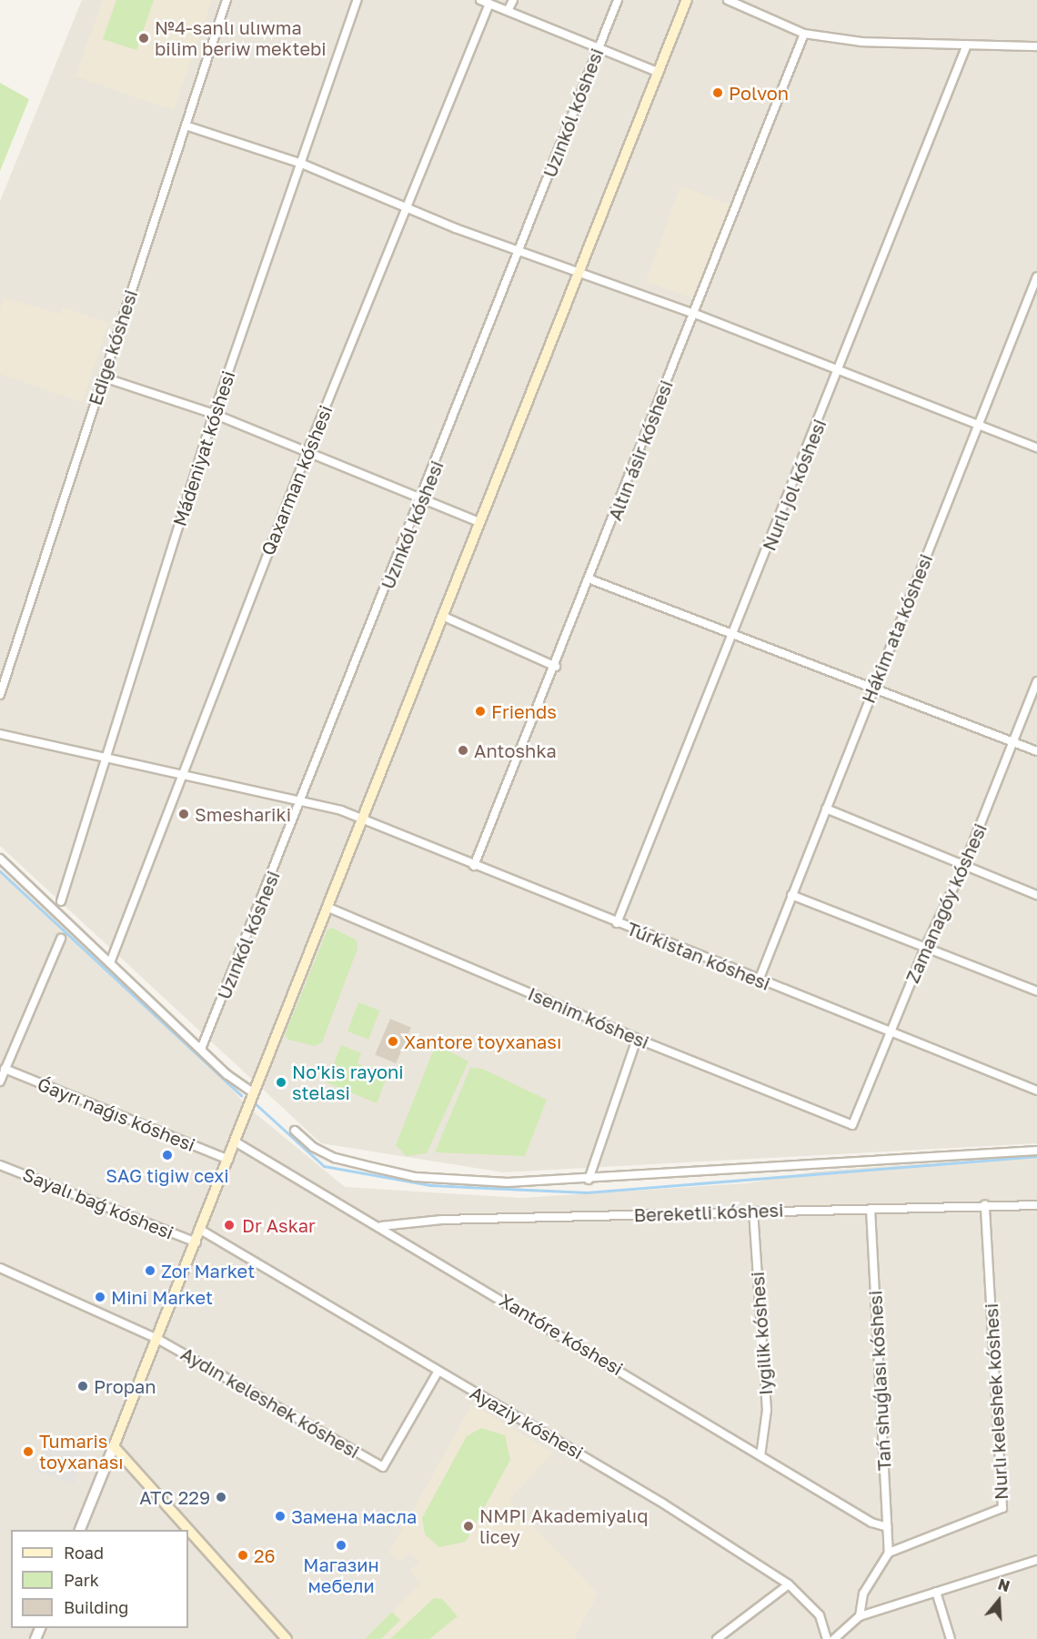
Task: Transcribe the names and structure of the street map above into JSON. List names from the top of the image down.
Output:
{
  "streets": {
    "street": [
      "Uzınkól kóshesi",
      "Edige kóshesi",
      "Mádeniyat kóshesi",
      "Altın ásir kóshesi",
      "Qaxarman kóshesi",
      "Nurlı jol kóshesi",
      "Hákim ata kóshesi",
      "Zamanagóy kóshesi",
      "Túrkistan kóshesi",
      "Isenim kóshesi",
      "Ǵayrı naǵıs kóshesi",
      "Sayalı baǵ kóshesi",
      "Bereketli kóshesi",
      "Iygilik kóshesi",
      "Xantóre kóshesi",
      "Tań shuǵlası kóshesi",
      "Nurlı keleshek kóshesi",
      "Aydın keleshek kóshesi",
      "Ayaziy kóshesi"
    ]
  },
  "crossings": [
    ["Uzınkól kóshesi", "Túrkistan kóshesi"],
    ["Mádeniyat kóshesi", "Túrkistan kóshesi"],
    ["Altın ásir kóshesi", "Túrkistan kóshesi"],
    ["Qaxarman kóshesi", "Túrkistan kóshesi"],
    ["Nurlı jol kóshesi", "Túrkistan kóshesi"],
    ["Hákim ata kóshesi", "Túrkistan kóshesi"],
    ["Zamanagóy kóshesi", "Túrkistan kóshesi"],
    ["Zamanagóy kóshesi", "Isenim kóshesi"],
    ["Bereketli kóshesi", "Iygilik kóshesi"],
    ["Bereketli kóshesi", "Xantóre kóshesi"],
    ["Bereketli kóshesi", "Tań shuǵlası kóshesi"],
    ["Bereketli kóshesi", "Nurlı keleshek kóshesi"],
    ["Iygilik kóshesi", "Xantóre kóshesi"],
    ["Xantóre kóshesi", "Tań shuǵlası kóshesi"],
    ["Tań shuǵlası kóshesi", "Nurlı keleshek kóshesi"],
    ["Aydın keleshek kóshesi", "Ayaziy kóshesi"]
  ],
  "places": [
    "№4-sanlı ulıwma bilim beriw mektebi",
    "Polvon",
    "Friends",
    "Antoshka",
    "Smeshariki",
    "Xantore toyxanası",
    "No'kis rayoni stelasi",
    "SAG tigiw cexi",
    "Dr Askar",
    "Zor Market",
    "Mini Market",
    "Propan",
    "Tumaris toyxanası",
    "АТС 229",
    "Замена масла",
    "NMPI Akademiyalıq licey",
    "Магазин мебели",
    "26"
  ],
  "legend": ["Road", "Park", "Building"],
  "north": "top"
}
